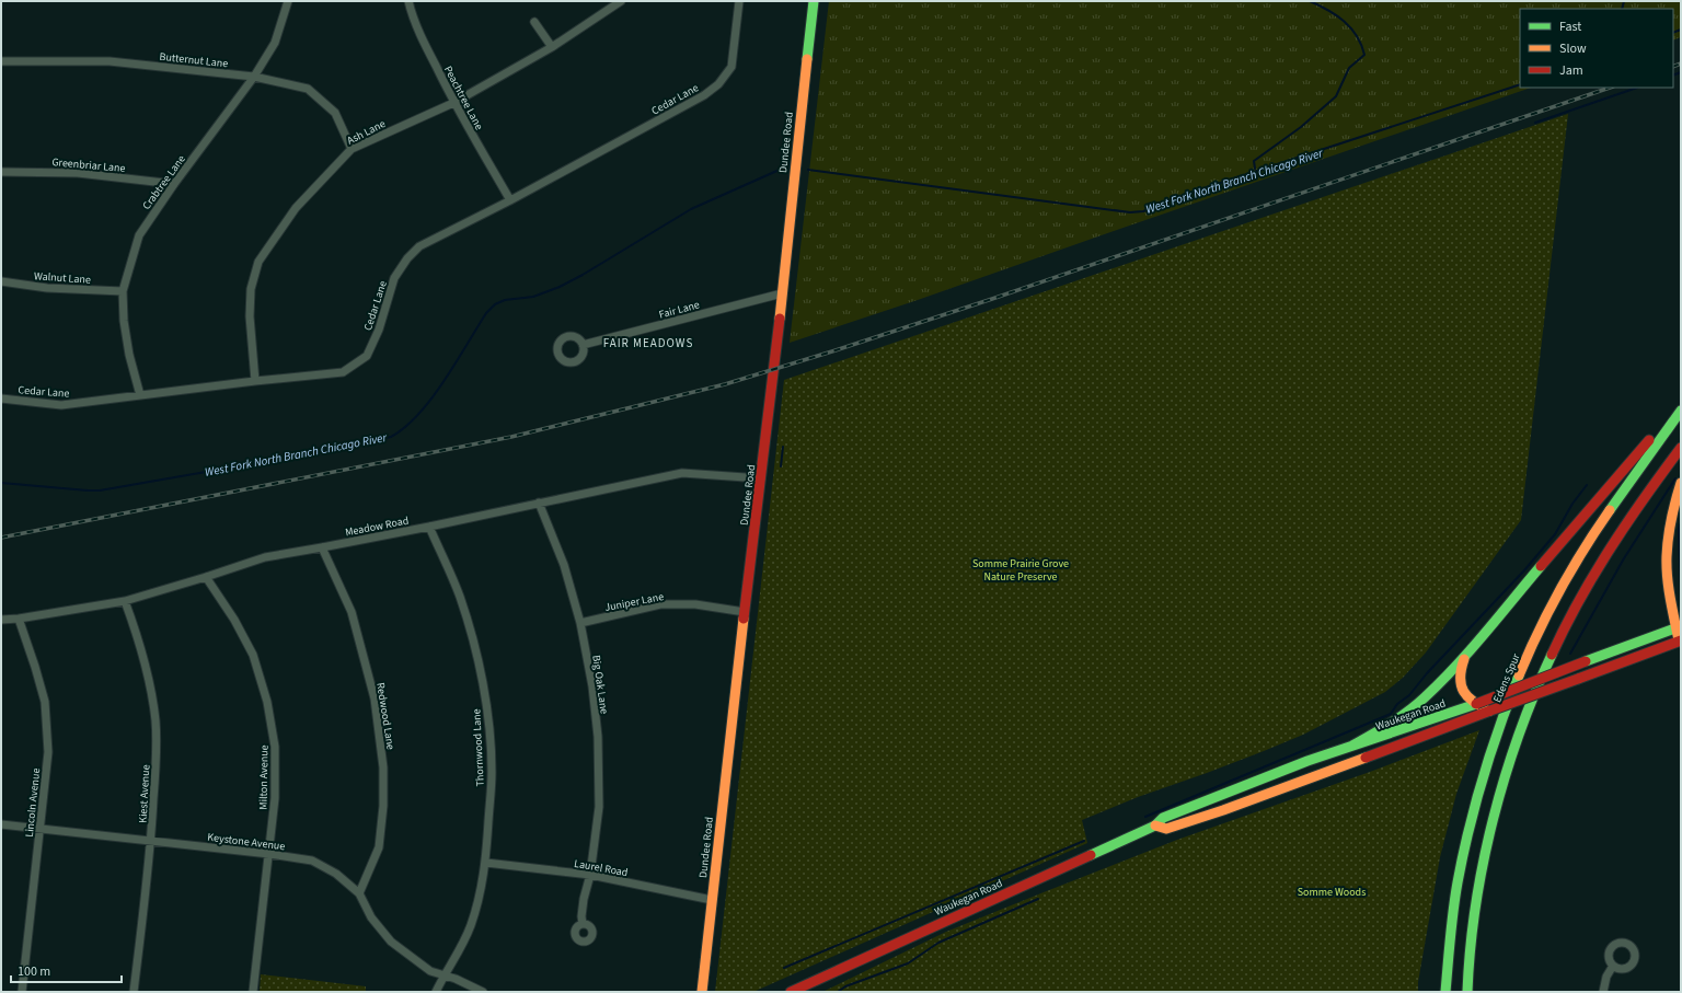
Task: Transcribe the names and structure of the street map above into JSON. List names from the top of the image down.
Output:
{
  "streets": {
    "main road": ["Dundee Road", "Edens Spur", "Waukegan Road"],
    "street": [
      "Butternut Lane",
      "Peachtree Lane",
      "Cedar Lane",
      "Ash Lane",
      "Greenbriar Lane",
      "Crabtree Lane",
      "Walnut Lane",
      "Fair Lane",
      "Meadow Road",
      "Juniper Lane",
      "Big Oak Lane",
      "Redwood Lane",
      "Thornwood Lane",
      "Milton Avenue",
      "Kiest Avenue",
      "Lincoln Avenue",
      "Keystone Avenue",
      "Laurel Road"
    ]
  },
  "crossings": [
    ["Butternut Lane", "Ash Lane"],
    ["Butternut Lane", "Crabtree Lane"],
    ["Peachtree Lane", "Cedar Lane"],
    ["Peachtree Lane", "Ash Lane"],
    ["Cedar Lane", "Ash Lane"],
    ["Cedar Lane", "Crabtree Lane"],
    ["Dundee Road", "Fair Lane"],
    ["Dundee Road", "Meadow Road"],
    ["Dundee Road", "Juniper Lane"],
    ["Dundee Road", "Laurel Road"],
    ["Greenbriar Lane", "Crabtree Lane"],
    ["Crabtree Lane", "Walnut Lane"],
    ["Meadow Road", "Big Oak Lane"],
    ["Meadow Road", "Redwood Lane"],
    ["Meadow Road", "Thornwood Lane"],
    ["Meadow Road", "Milton Avenue"],
    ["Meadow Road", "Kiest Avenue"],
    ["Meadow Road", "Lincoln Avenue"],
    ["Juniper Lane", "Big Oak Lane"],
    ["Big Oak Lane", "Laurel Road"],
    ["Redwood Lane", "Keystone Avenue"],
    ["Thornwood Lane", "Keystone Avenue"],
    ["Thornwood Lane", "Laurel Road"],
    ["Milton Avenue", "Keystone Avenue"],
    ["Kiest Avenue", "Keystone Avenue"],
    ["Lincoln Avenue", "Keystone Avenue"]
  ],
  "districts": ["FAIR MEADOWS"],
  "water": ["West Fork North Branch Chicago River"],
  "parks": ["Somme Prairie Grove Nature Preserve", "Somme Woods"],
  "legend": ["Fast", "Slow", "Jam"],
  "scale_bar": "100 m"
}
